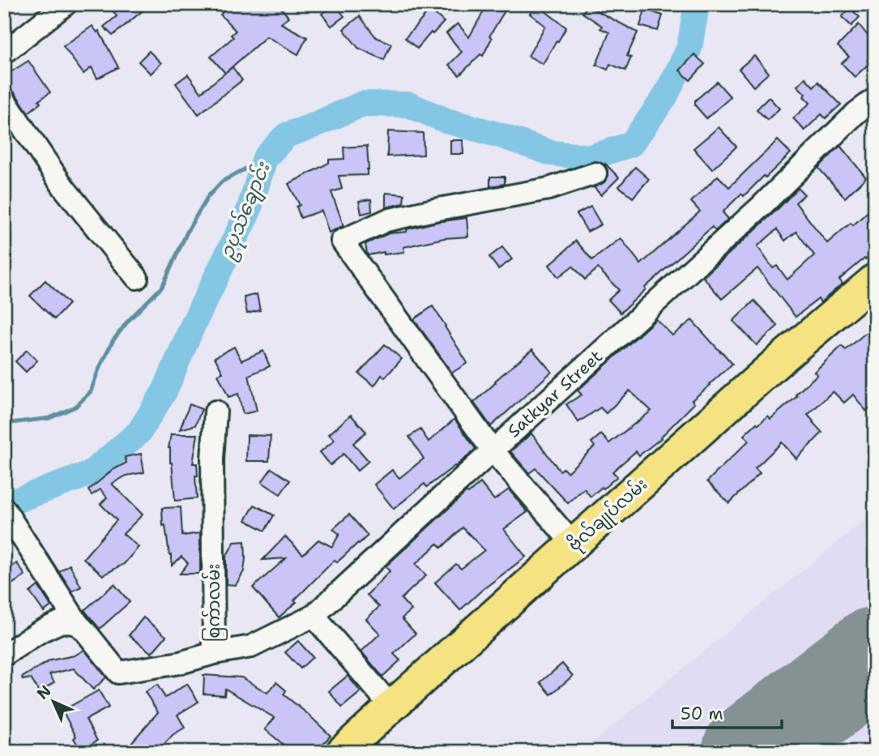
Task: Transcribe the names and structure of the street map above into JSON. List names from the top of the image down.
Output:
{
  "streets": {
    "highway": ["ဗိုလ်ချုပ်လမ်း"],
    "street": ["Satkyar Street", "စြက်ာလမ်း"]
  },
  "crossings": [
    ["Satkyar Street", "စြက်ာလမ်း"]
  ],
  "water": ["ဥပုသ်ချောင်း"],
  "scale_bar": "50 m",
  "north": "top left"
}
